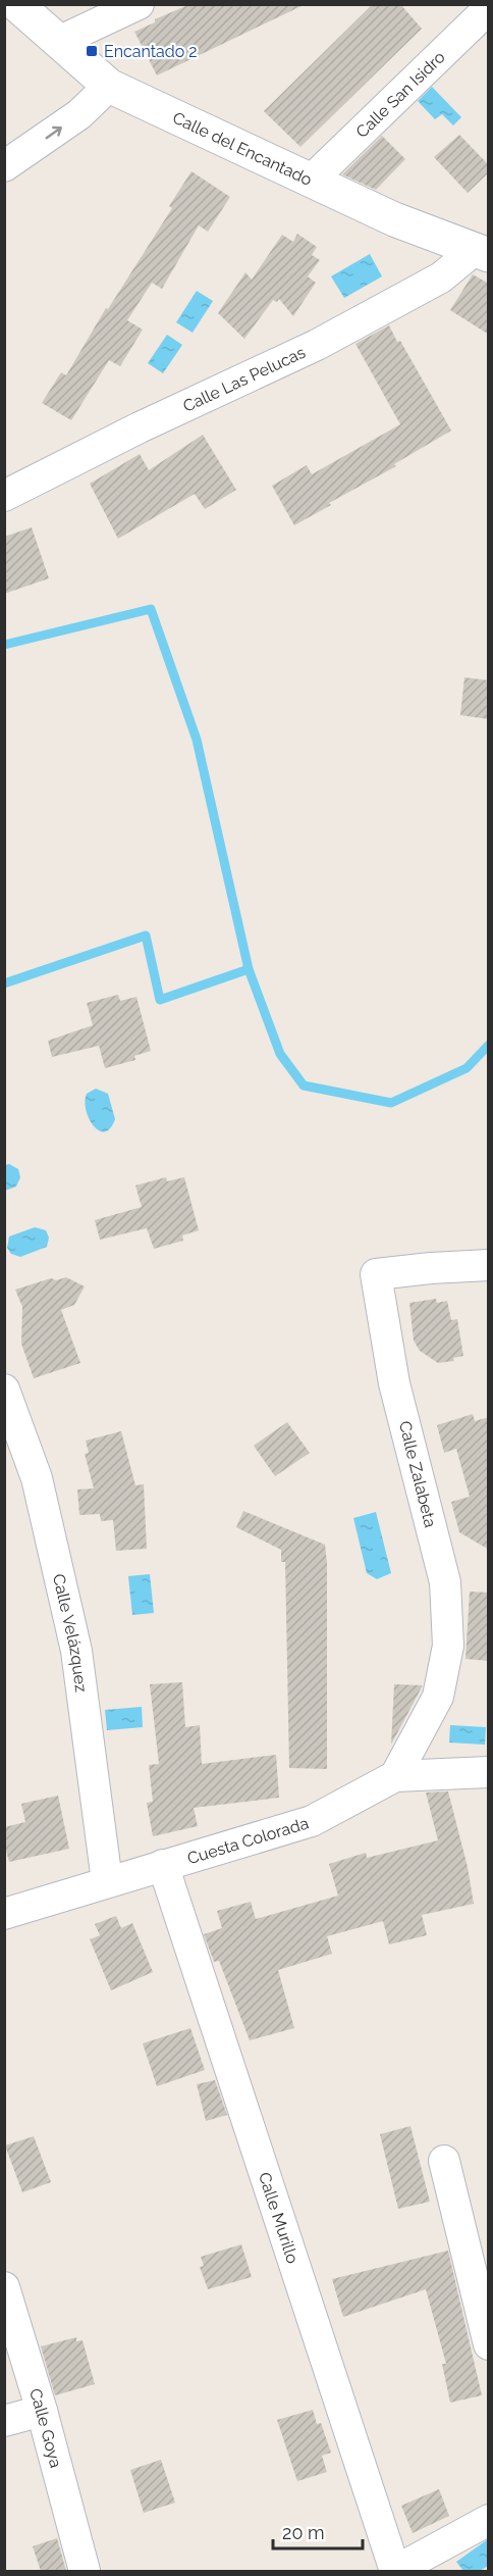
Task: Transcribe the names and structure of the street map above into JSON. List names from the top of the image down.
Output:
{
  "streets": {
    "street": [
      "Calle San Isidro",
      "Calle del Encantado",
      "Calle Las Pelucas",
      "Calle Zalabeta",
      "Calle Velázquez",
      "Cuesta Colorada",
      "Calle Murillo",
      "Calle Goya"
    ]
  },
  "crossings": [
    ["Calle San Isidro", "Calle del Encantado"],
    ["Calle del Encantado", "Calle Las Pelucas"],
    ["Calle Zalabeta", "Cuesta Colorada"],
    ["Calle Velázquez", "Cuesta Colorada"],
    ["Cuesta Colorada", "Calle Murillo"]
  ],
  "places": {
    "transit": ["Encantado 2"]
  },
  "scale_bar": "20 m"
}
